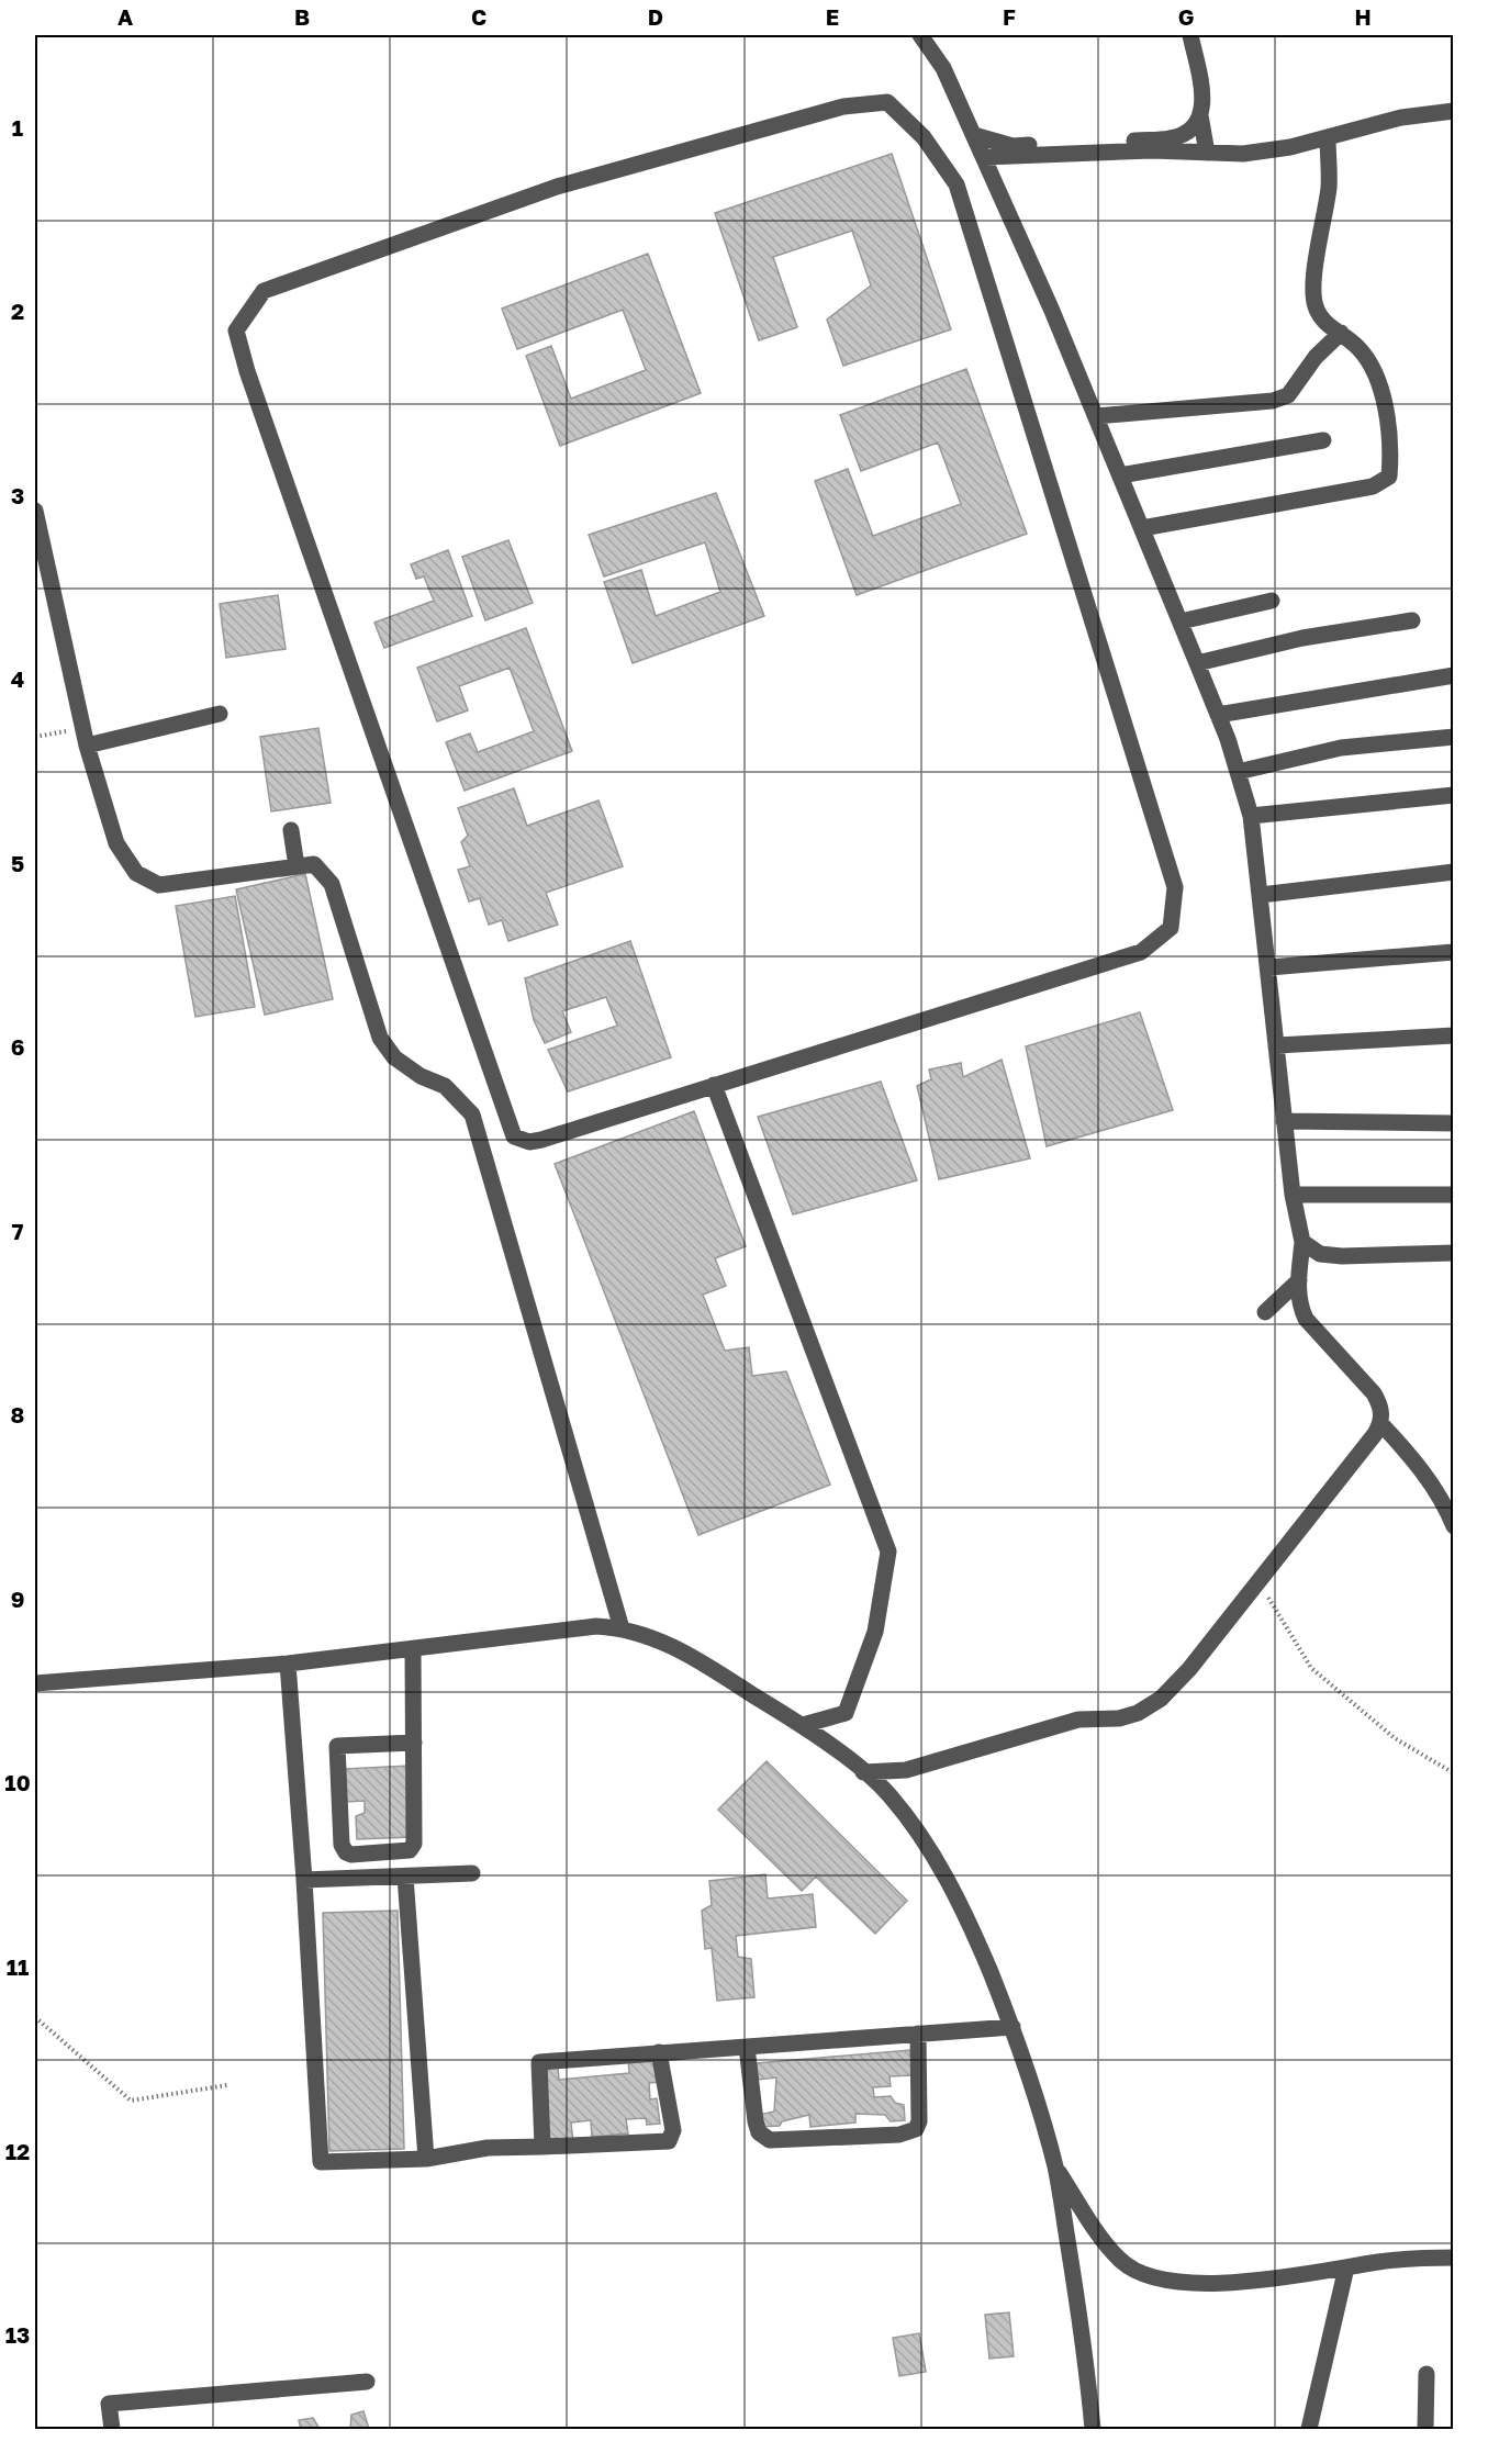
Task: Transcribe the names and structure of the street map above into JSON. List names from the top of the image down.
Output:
{
  "grid": {
    "columns": [
      "A",
      "B",
      "C",
      "D",
      "E",
      "F",
      "G",
      "H"
    ],
    "rows": [
      "1",
      "2",
      "3",
      "4",
      "5",
      "6",
      "7",
      "8",
      "9",
      "10",
      "11",
      "12",
      "13"
    ]
  }
}
